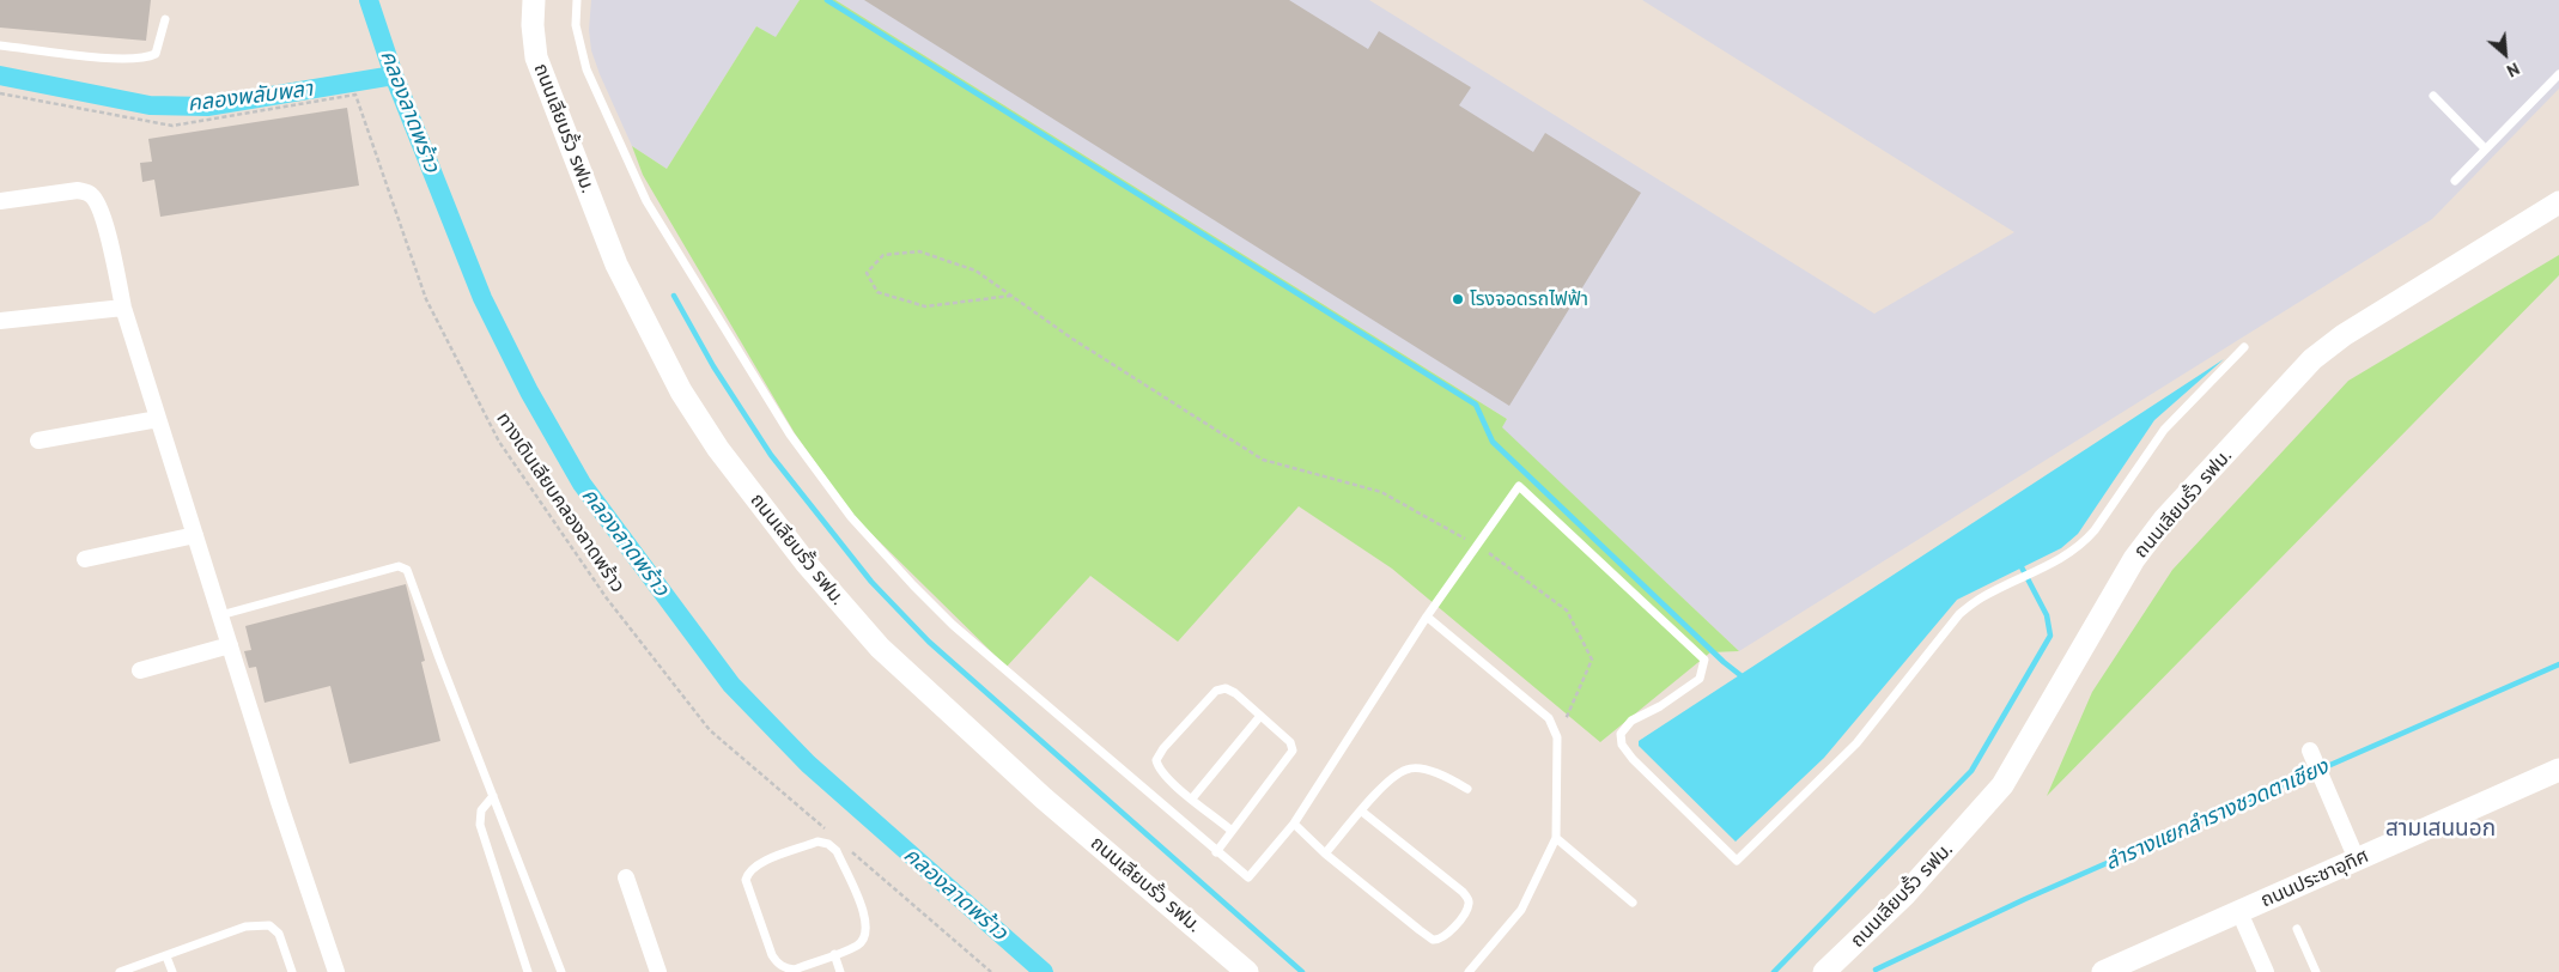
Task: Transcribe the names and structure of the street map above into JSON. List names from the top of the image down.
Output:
{
  "streets": {
    "street": ["ถนนเลียบรั้ว รฟม.", "ถนนประชาอุทิศ"],
    "path": ["ทางเดินเลียบคลองลาดพร้าว"]
  },
  "districts": ["สามเสนนอก"],
  "water": ["คลองพลับพลา", "คลองลาดพร้าว", "ลำรางแยกลำรางชวดตาเชียง"],
  "places": ["โรงจอดรถไฟฟ้า"],
  "north": "bottom right"
}
